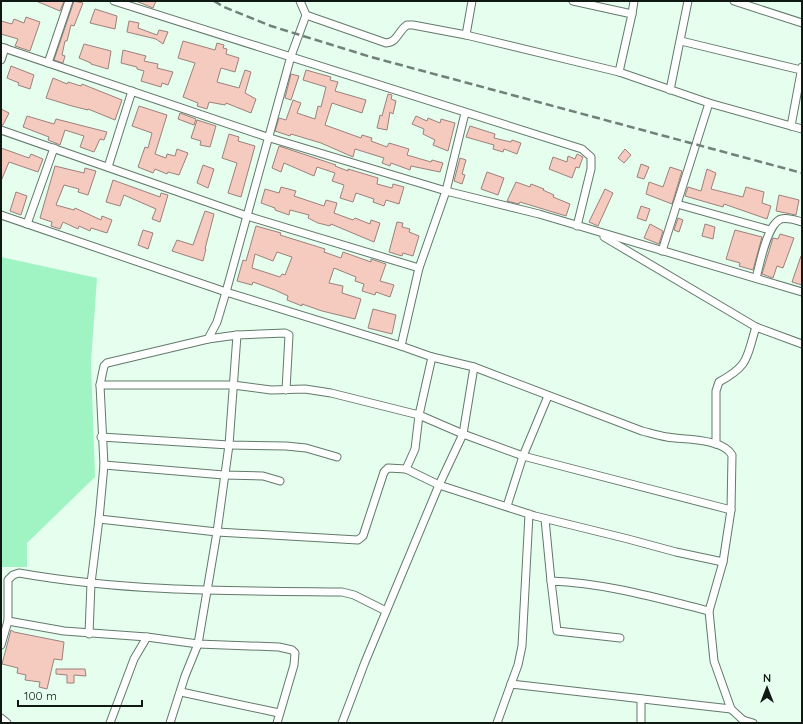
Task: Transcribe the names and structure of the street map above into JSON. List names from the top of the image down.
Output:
{
  "scale_bar": "100 m",
  "north": "top"
}
